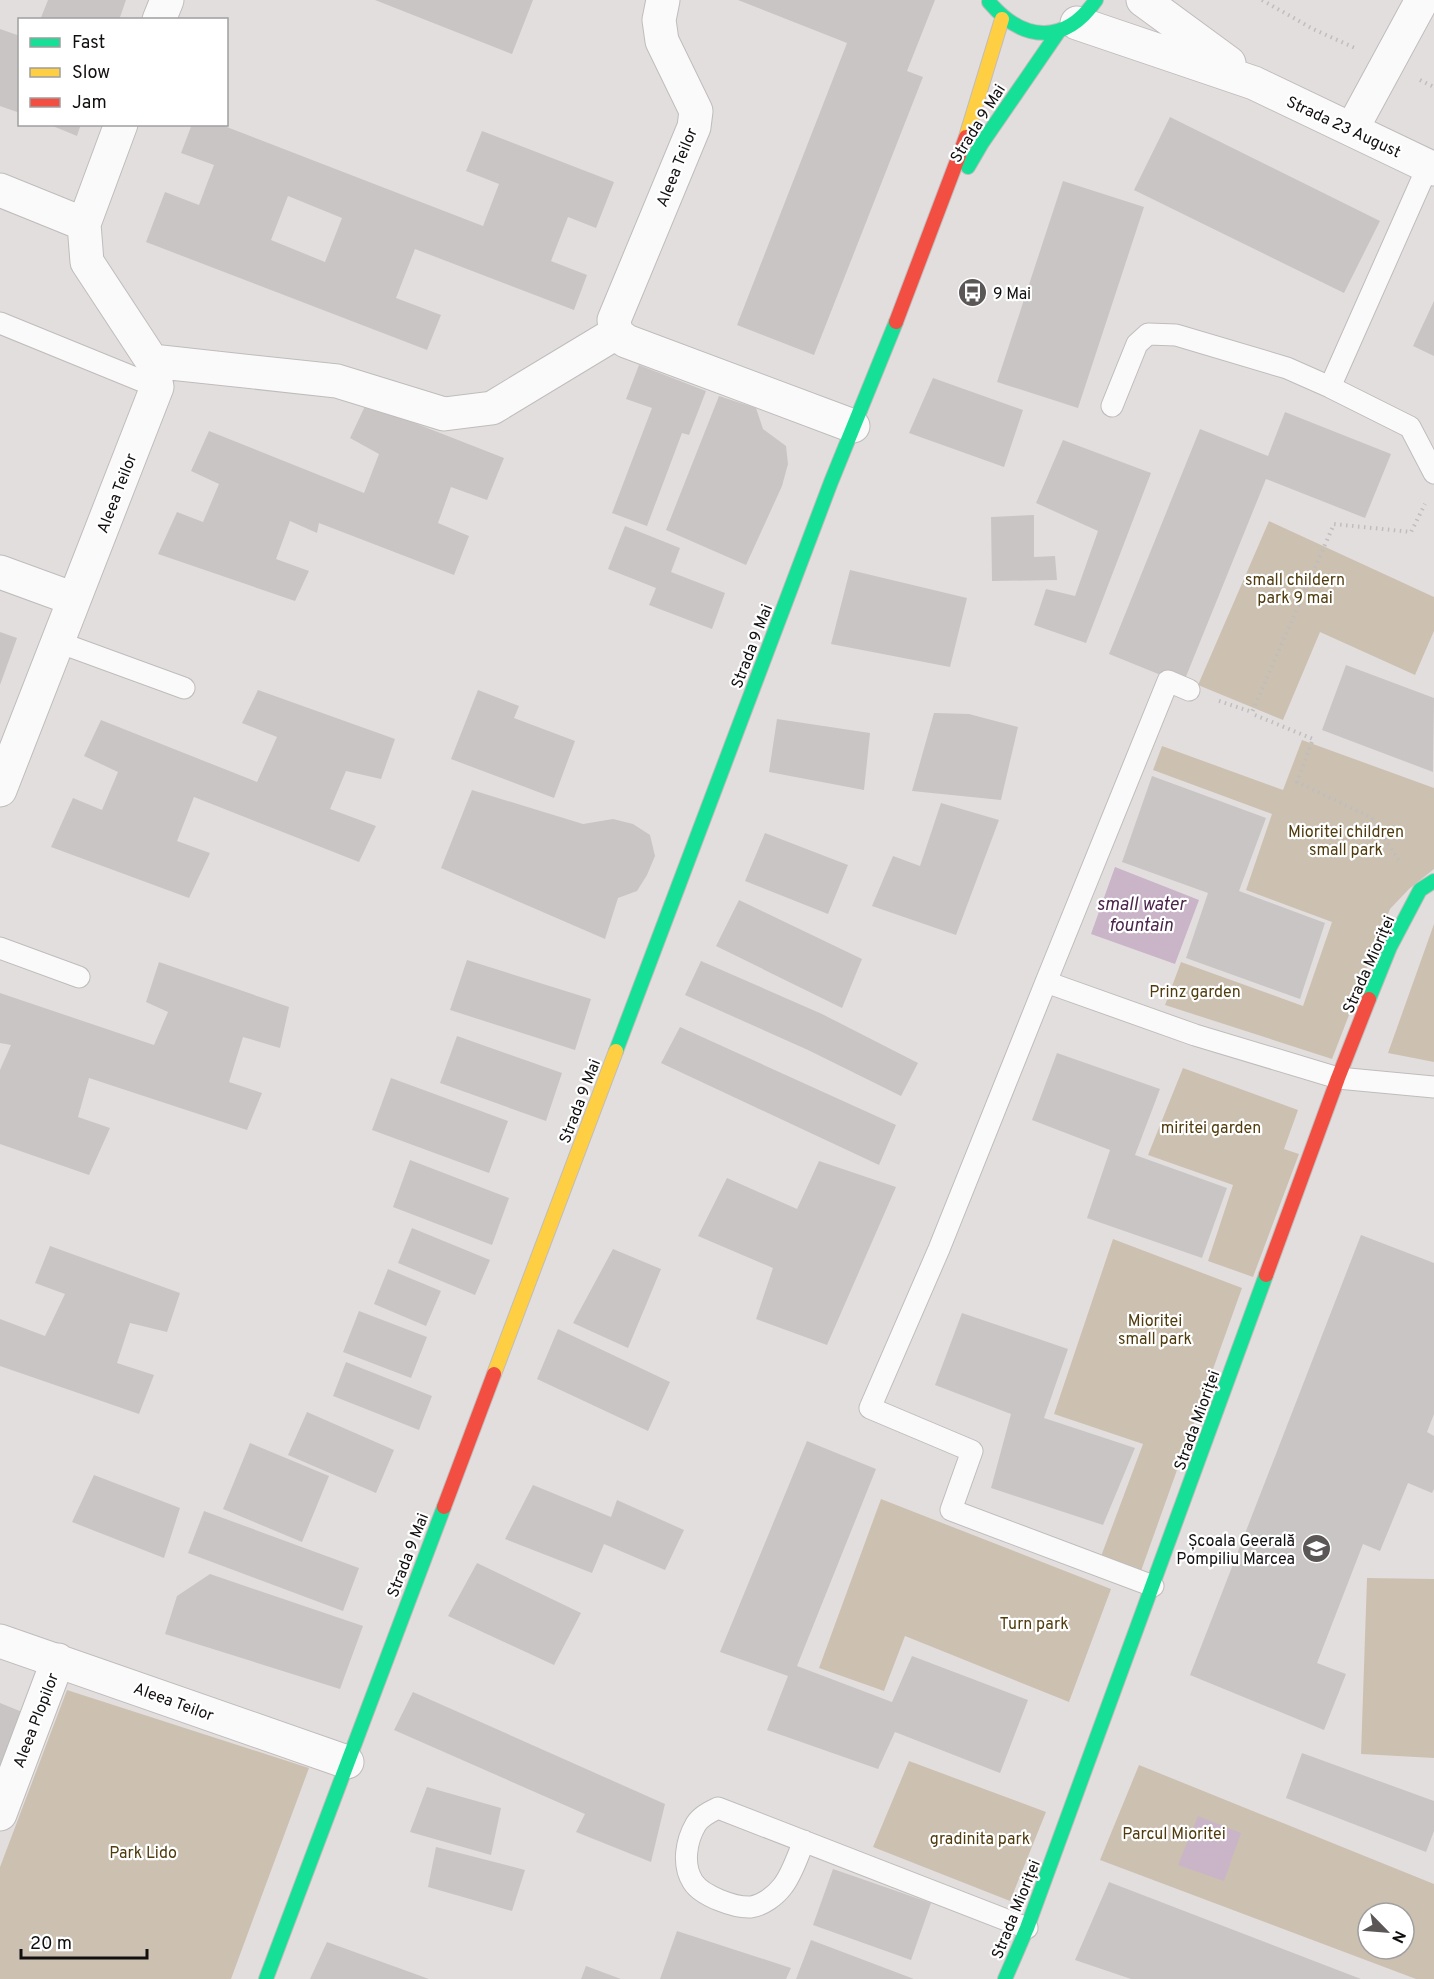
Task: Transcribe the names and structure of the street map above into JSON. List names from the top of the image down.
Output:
{
  "streets": {
    "main road": ["Strada 9 Mai", "Strada Mioriței"],
    "street": ["Strada 23 August", "Aleea Teilor", "Aleea Plopilor"]
  },
  "crossings": [
    ["Strada 9 Mai", "Strada 23 August"],
    ["Strada 9 Mai", "Aleea Teilor"],
    ["Aleea Teilor", "Aleea Plopilor"]
  ],
  "water": ["small water fountain"],
  "parks": [
    "small childern park 9 mai",
    "Mioritei children small park",
    "Prinz garden",
    "miritei garden",
    "Mioritei small park",
    "Turn park",
    "Parcul Mioritei",
    "gradinita park",
    "Park Lido"
  ],
  "places": {
    "bus stop": ["9 Mai"],
    "school or university": ["Școala Geerală Pompiliu Marcea"]
  },
  "legend": ["Fast", "Slow", "Jam"],
  "scale_bar": "20 m",
  "north": "bottom right"
}
